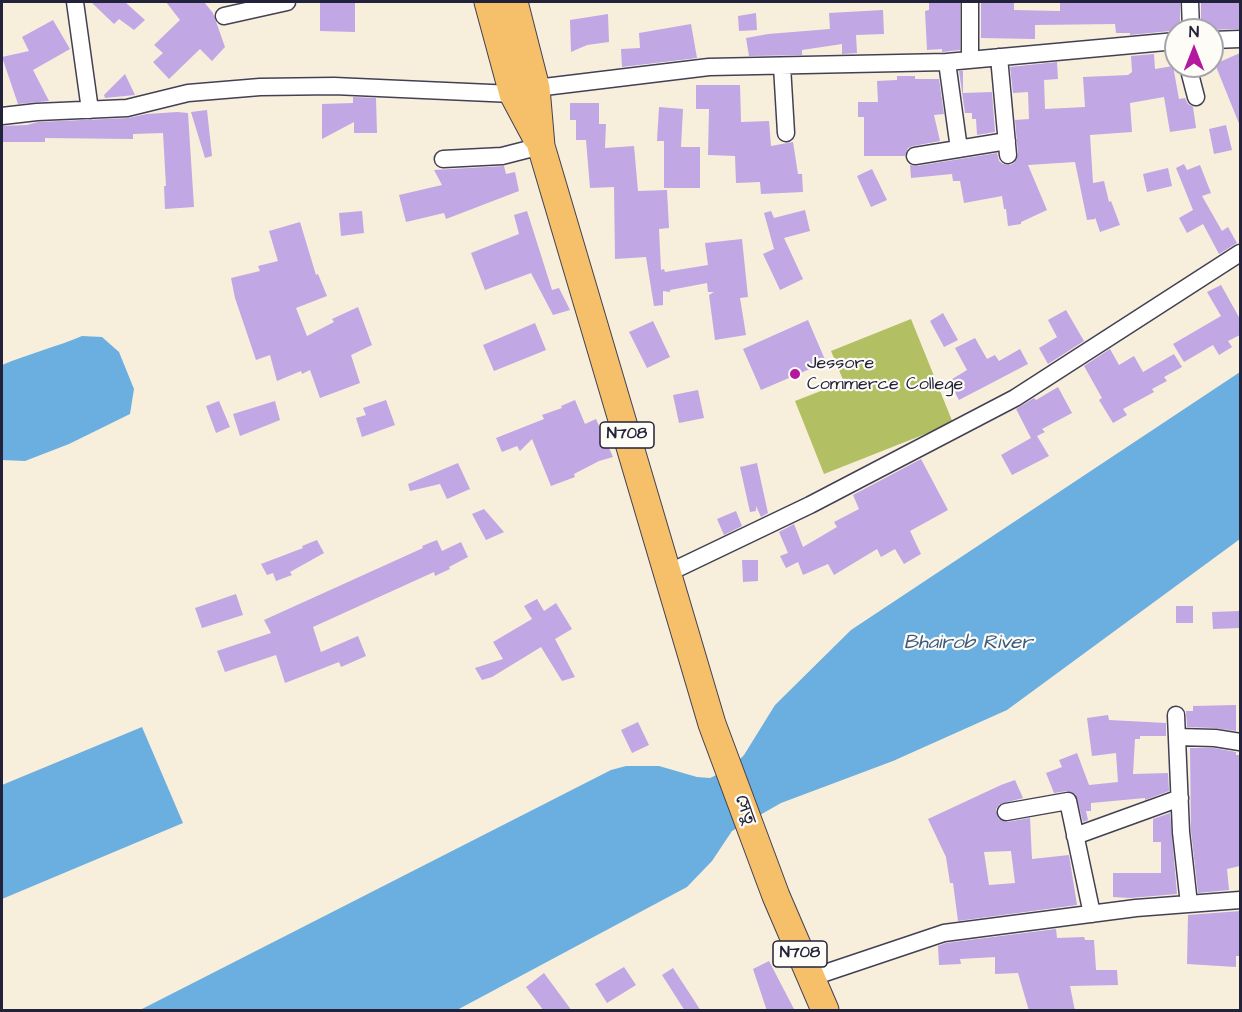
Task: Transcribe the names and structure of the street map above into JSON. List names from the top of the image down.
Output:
{
  "streets": {
    "highway": ["N708", "সেতু"]
  },
  "crossings": [
    ["N708", "সেতু"]
  ],
  "water": ["Bhairob River"],
  "places": ["Jessore Commerce College"],
  "north": "top"
}
